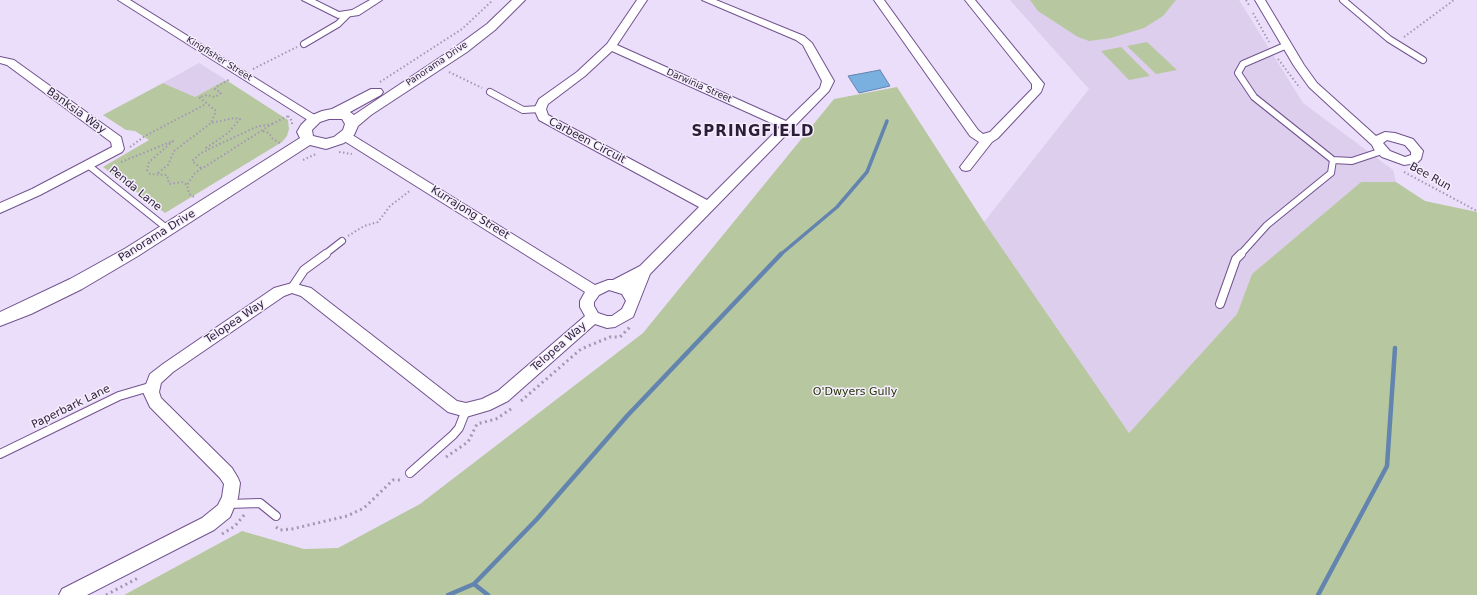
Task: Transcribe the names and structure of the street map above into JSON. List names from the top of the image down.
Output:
{
  "streets": {
    "street": [
      "Kingfisher Street",
      "Panorama Drive",
      "Darwinia Street",
      "Banksia Way",
      "Carbeen Circuit",
      "Kurrajong Street",
      "Telopea Way"
    ],
    "lane": ["Penda Lane", "Paperbark Lane"],
    "path": ["Bee Run"]
  },
  "crossings": [
    ["Kingfisher Street", "Panorama Drive"],
    ["Panorama Drive", "Penda Lane"],
    ["Panorama Drive", "Kurrajong Street"],
    ["Darwinia Street", "Carbeen Circuit"],
    ["Banksia Way", "Penda Lane"],
    ["Kurrajong Street", "Telopea Way"],
    ["Telopea Way", "Paperbark Lane"]
  ],
  "districts": ["SPRINGFIELD"],
  "parks": ["O'Dwyers Gully"]
}
